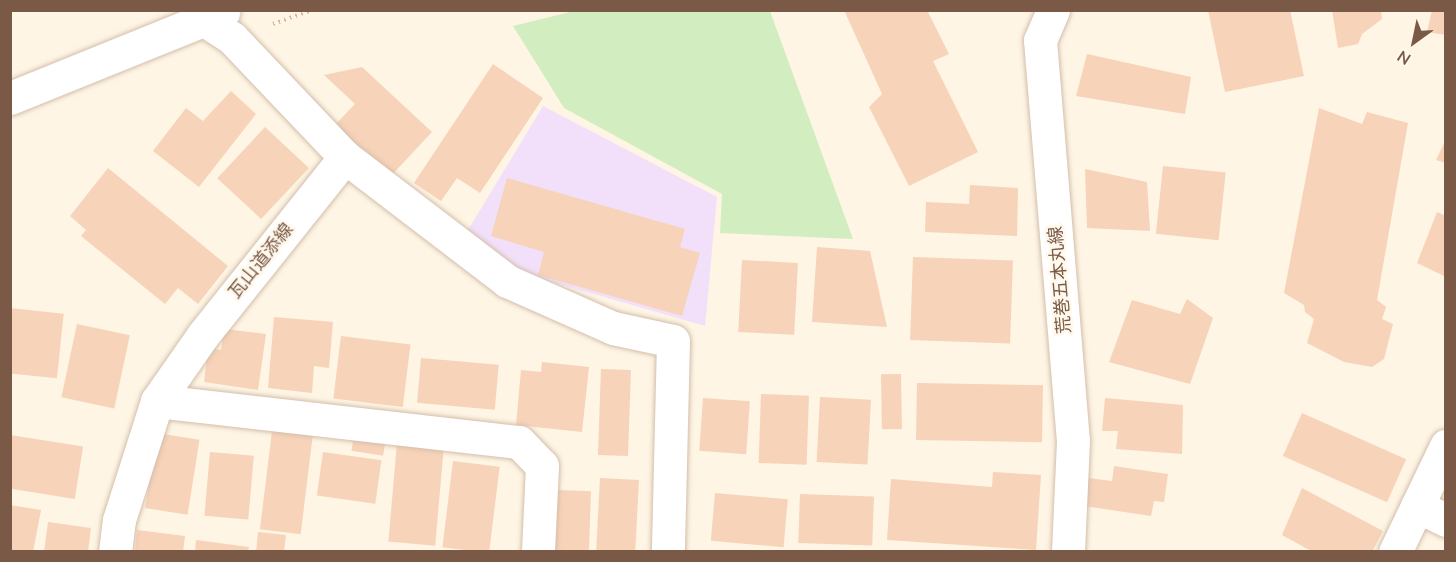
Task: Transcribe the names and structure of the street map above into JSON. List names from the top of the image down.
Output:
{
  "streets": {
    "street": ["瓦山道添線", "荒巻五本丸線"]
  },
  "north": "bottom left"
}
